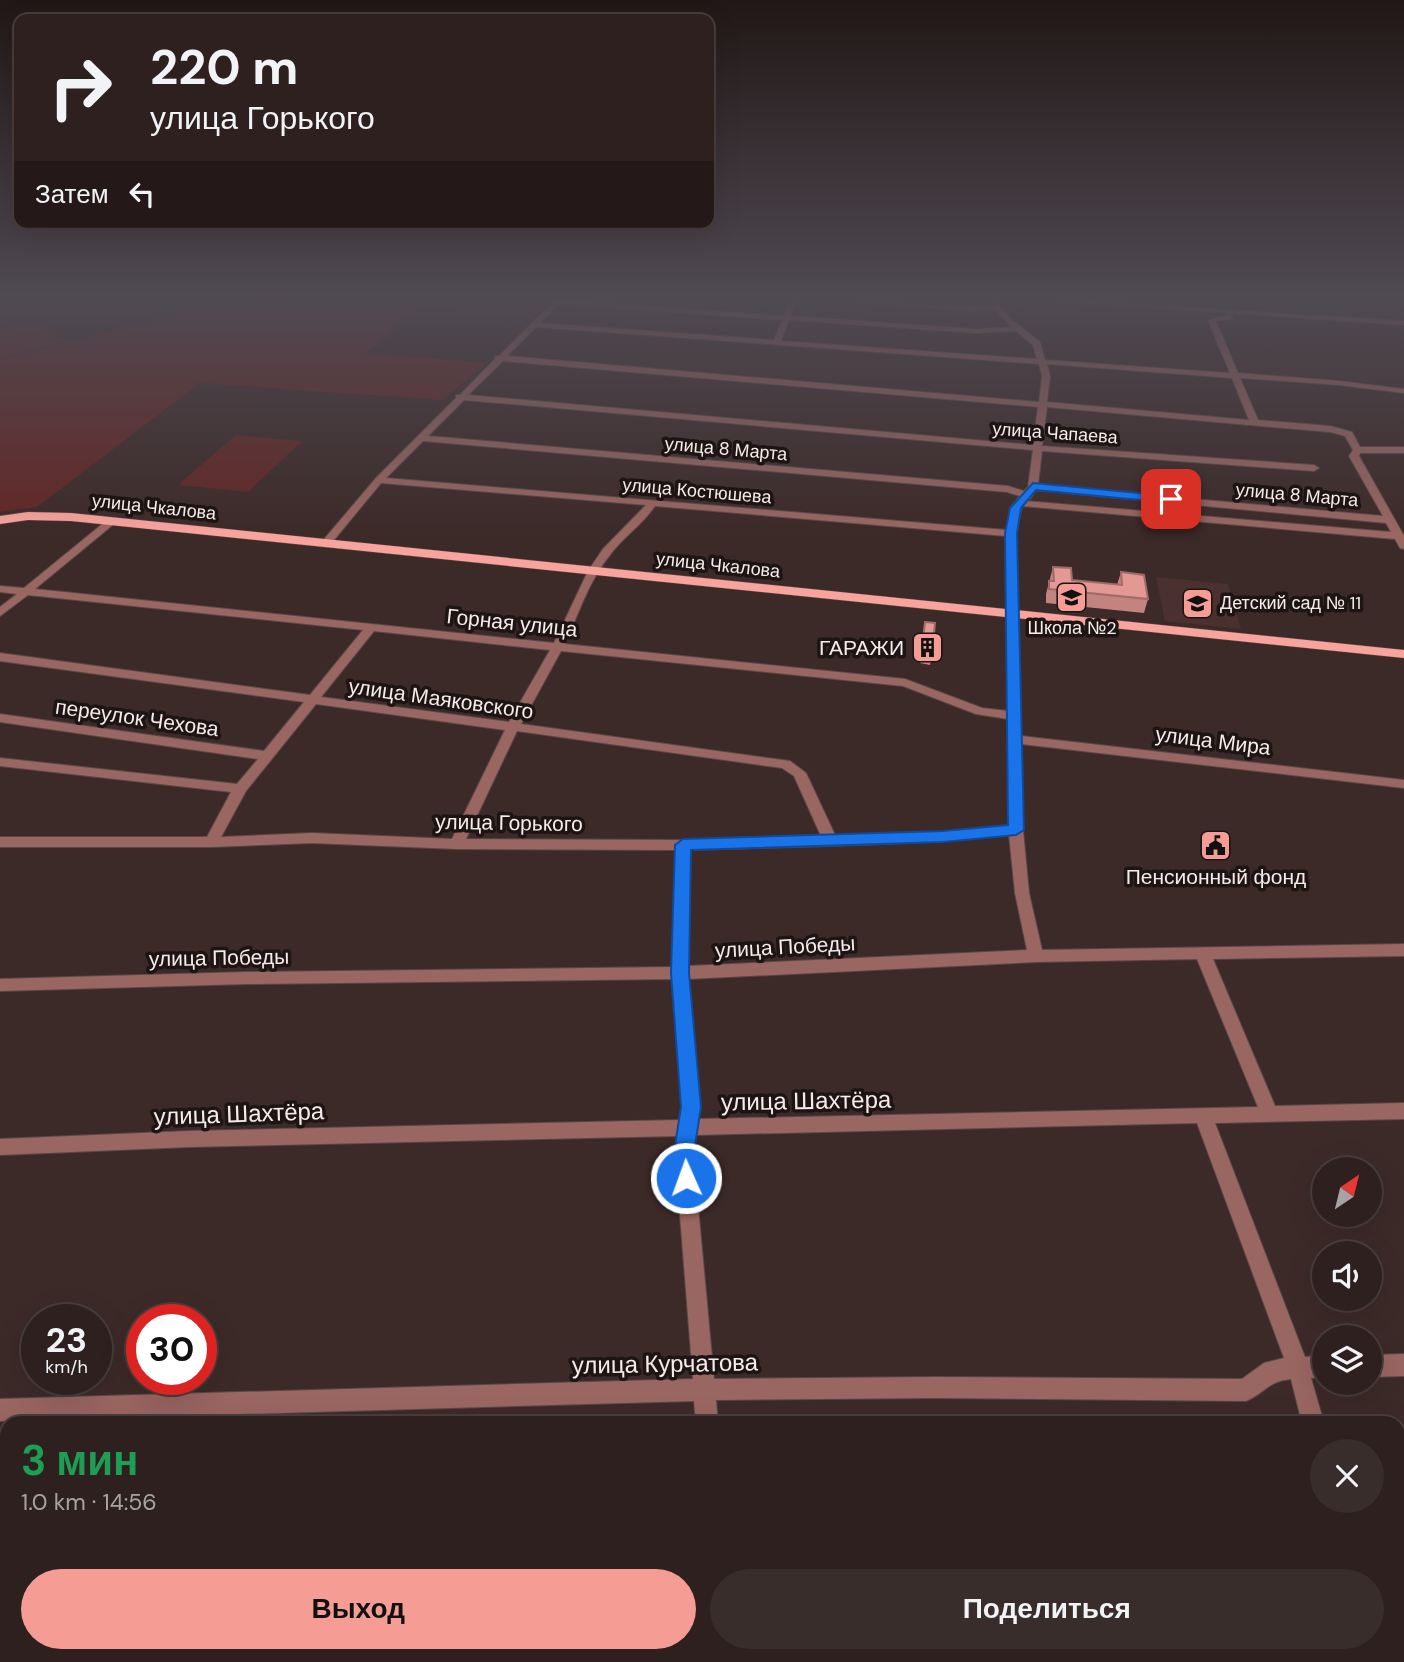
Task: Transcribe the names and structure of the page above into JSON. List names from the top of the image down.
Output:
{
  "streets": {
    "main road": ["улица Чкалова"],
    "street": [
      "улица Чапаева",
      "улица 8 Марта",
      "улица Костюшева",
      "Горная улица",
      "улица Маяковского",
      "переулок Чехова",
      "улица Мира",
      "улица Горького",
      "улица Победы",
      "улица Шахтёра",
      "улица Курчатова"
    ]
  },
  "crossings": [
    ["улица Маяковского", "улица Горького"]
  ],
  "places": {
    "school or university": ["Школа №2", "Детский сад № 11"],
    "building": ["ГАРАЖИ"],
    "public building": ["Пенсионный фонд"]
  },
  "north": "top right",
  "page": {
    "turn": ["220 m", "улица Горького"],
    "then": "Затем",
    "speed": "23 km/h",
    "limit": "30",
    "heading": ["3 мин", "1.0 km · 14:56"],
    "buttons": ["Выход", "Поделиться"]
  }
}
